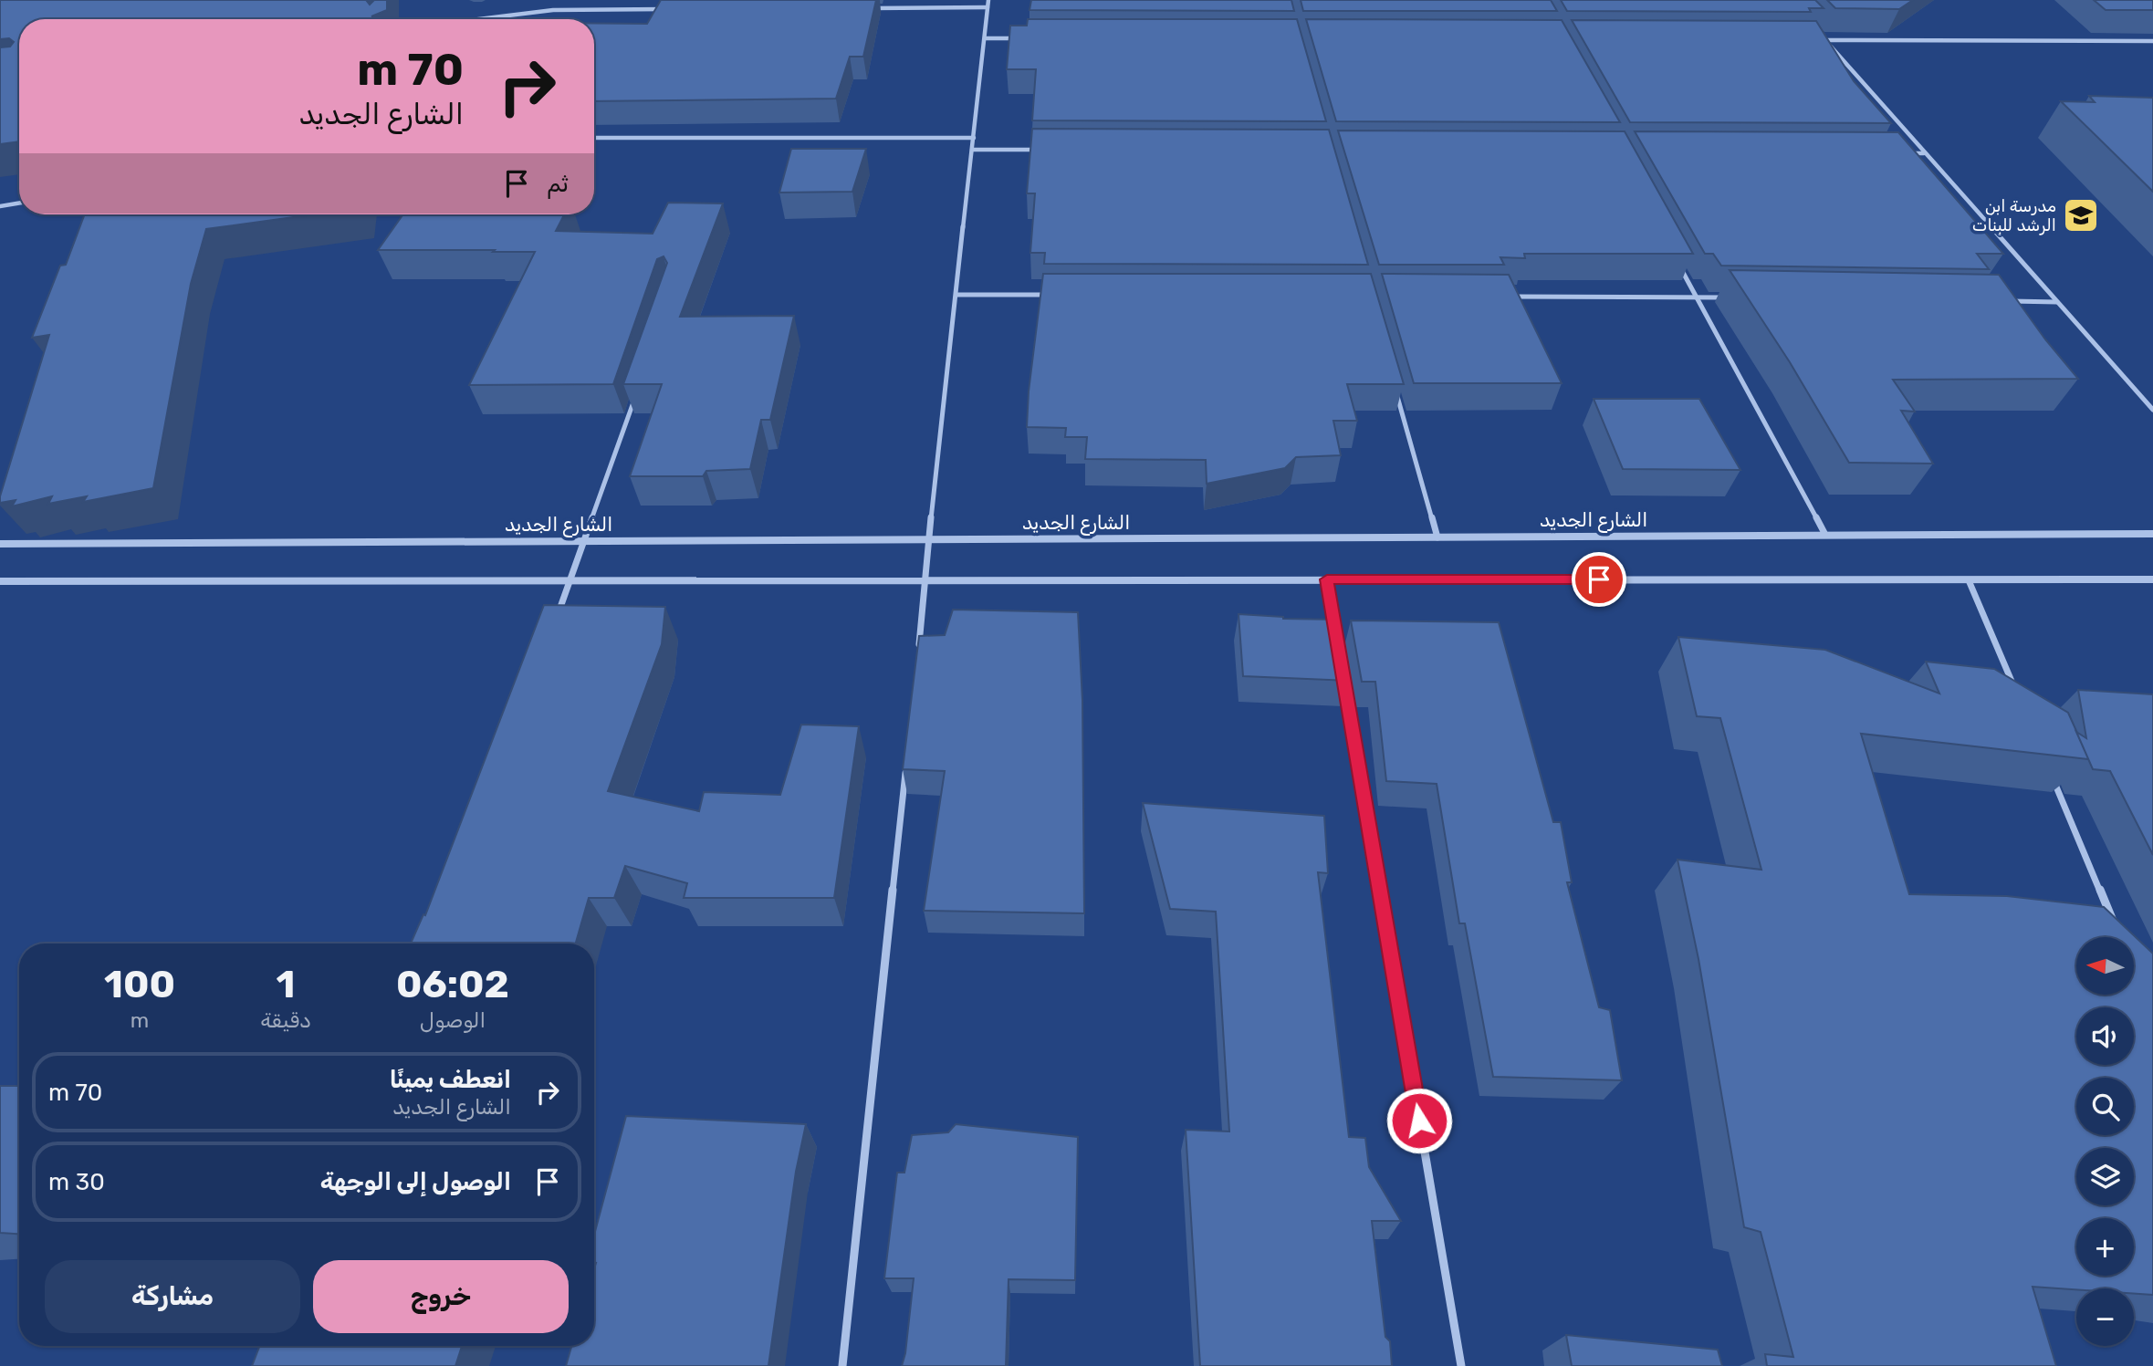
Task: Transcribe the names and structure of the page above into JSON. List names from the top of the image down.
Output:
{
  "streets": {
    "street": ["الشارع الجديد"]
  },
  "places": {
    "school or university": ["مدرسة ابن الرشد للبنات"]
  },
  "north": "left",
  "page": {
    "turn": ["70 m", "الشارع الجديد"],
    "then": "ثم",
    "map_buttons": ["+", "−"],
    "eta": [
      "06:02",
      "الوصول",
      "1",
      "دقيقة",
      "100",
      "m"
    ],
    "list": [
      {
        "name": "انعطف يمينًا",
        "note": "الشارع الجديد",
        "value": "70 m"
      },
      {
        "name": "الوصول إلى الوجهة",
        "value": "30 m"
      }
    ],
    "buttons": ["خروج", "مشاركة"]
  }
}
